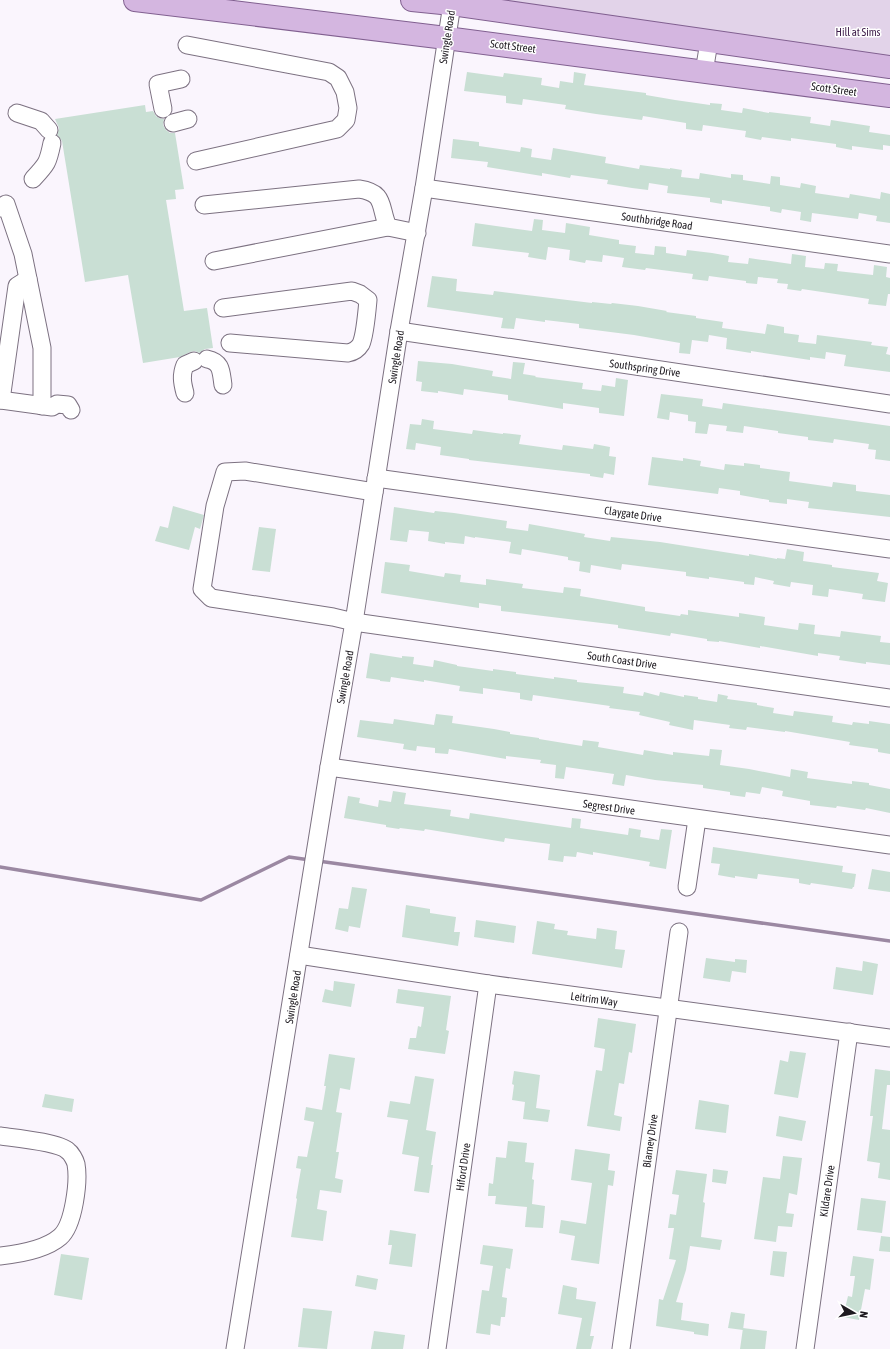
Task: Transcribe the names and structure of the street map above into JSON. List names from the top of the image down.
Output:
{
  "streets": {
    "main road": ["Scott Street"],
    "street": [
      "Swingle Road",
      "Southbridge Road",
      "Southspring Drive",
      "Claygate Drive",
      "South Coast Drive",
      "Segrest Drive",
      "Leitrim Way",
      "Blarney Drive",
      "Hiford Drive",
      "Kildare Drive"
    ]
  },
  "crossings": [
    ["Swingle Road", "Scott Street"],
    ["Swingle Road", "Southbridge Road"],
    ["Swingle Road", "Southspring Drive"],
    ["Swingle Road", "Claygate Drive"],
    ["Swingle Road", "South Coast Drive"],
    ["Swingle Road", "Segrest Drive"],
    ["Swingle Road", "Leitrim Way"],
    ["Claygate Drive", "South Coast Drive"],
    ["Leitrim Way", "Blarney Drive"],
    ["Leitrim Way", "Hiford Drive"],
    ["Leitrim Way", "Kildare Drive"]
  ],
  "parks": ["Hill at Sims"],
  "north": "right"
}
